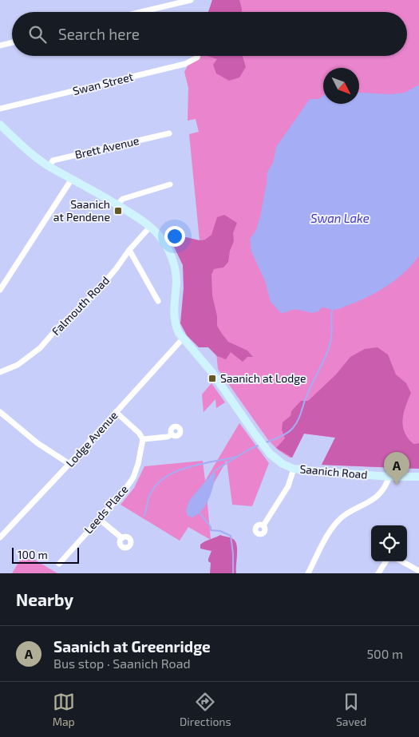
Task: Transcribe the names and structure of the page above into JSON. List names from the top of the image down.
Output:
{
  "streets": {
    "main road": ["Saanich Road"],
    "street": [
      "Swan Street",
      "Brett Avenue",
      "Falmouth Road",
      "Lodge Avenue",
      "Leeds Place"
    ]
  },
  "crossings": [
    ["Brett Avenue", "Saanich Road"],
    ["Falmouth Road", "Saanich Road"],
    ["Lodge Avenue", "Saanich Road"]
  ],
  "water": ["Swan Lake"],
  "places": {
    "transit": ["Saanich at Pendene", "Saanich at Lodge"]
  },
  "scale_bar": "100 m",
  "north": "bottom right",
  "page": {
    "search": "Search here",
    "pins": "A",
    "scale": "100 m",
    "heading": "Nearby",
    "list": [
      {
        "mark": "A",
        "name": "Saanich at Greenridge",
        "note": "Bus stop · Saanich Road",
        "value": "500 m"
      }
    ],
    "nav": ["Map", "Directions", "Saved"]
  }
}
